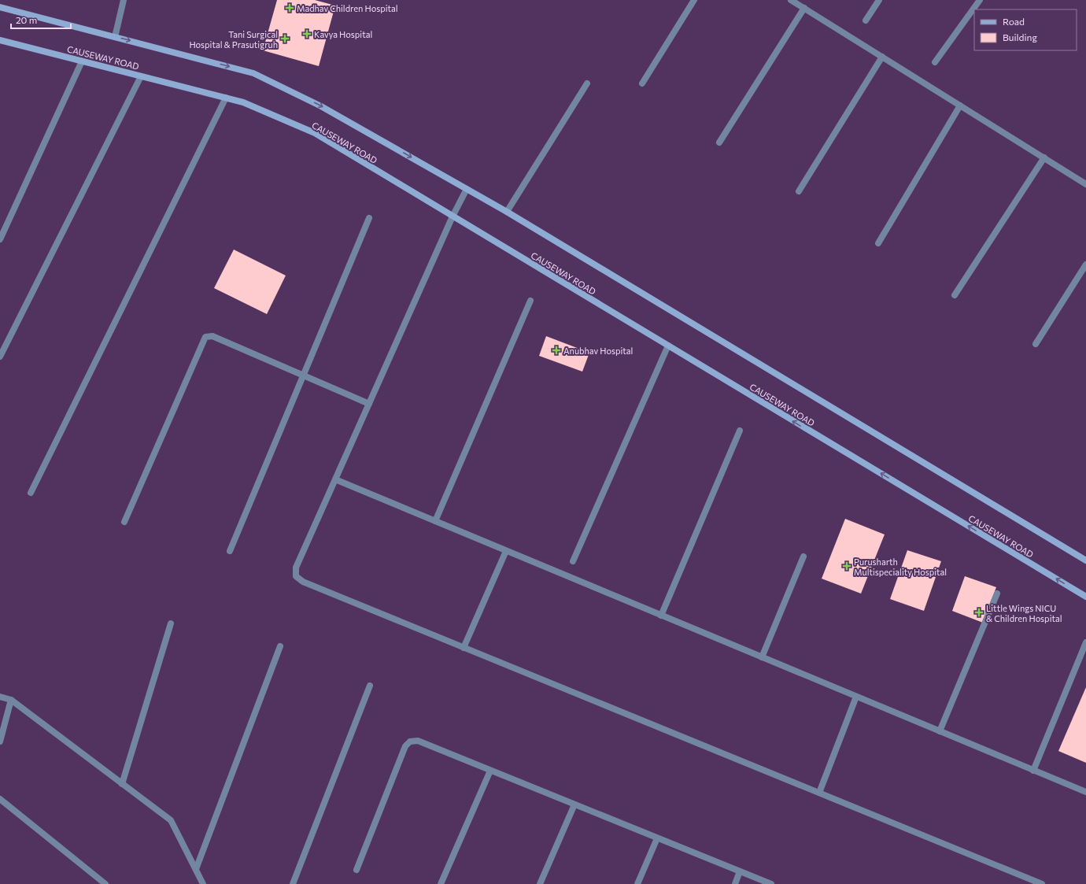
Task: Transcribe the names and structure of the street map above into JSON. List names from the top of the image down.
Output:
{
  "streets": {
    "main road": ["CAUSEWAY ROAD"]
  },
  "places": {
    "health": [
      "Madhav Children Hospital",
      "Kavya Hospital",
      "Tani Surgical Hospital & Prasutigruh",
      "Anubhav Hospital",
      "Purusharth Multispeciality Hospital",
      "Little Wings NICU & Children Hospital"
    ]
  },
  "legend": ["Road", "Building"],
  "scale_bar": "20 m"
}
